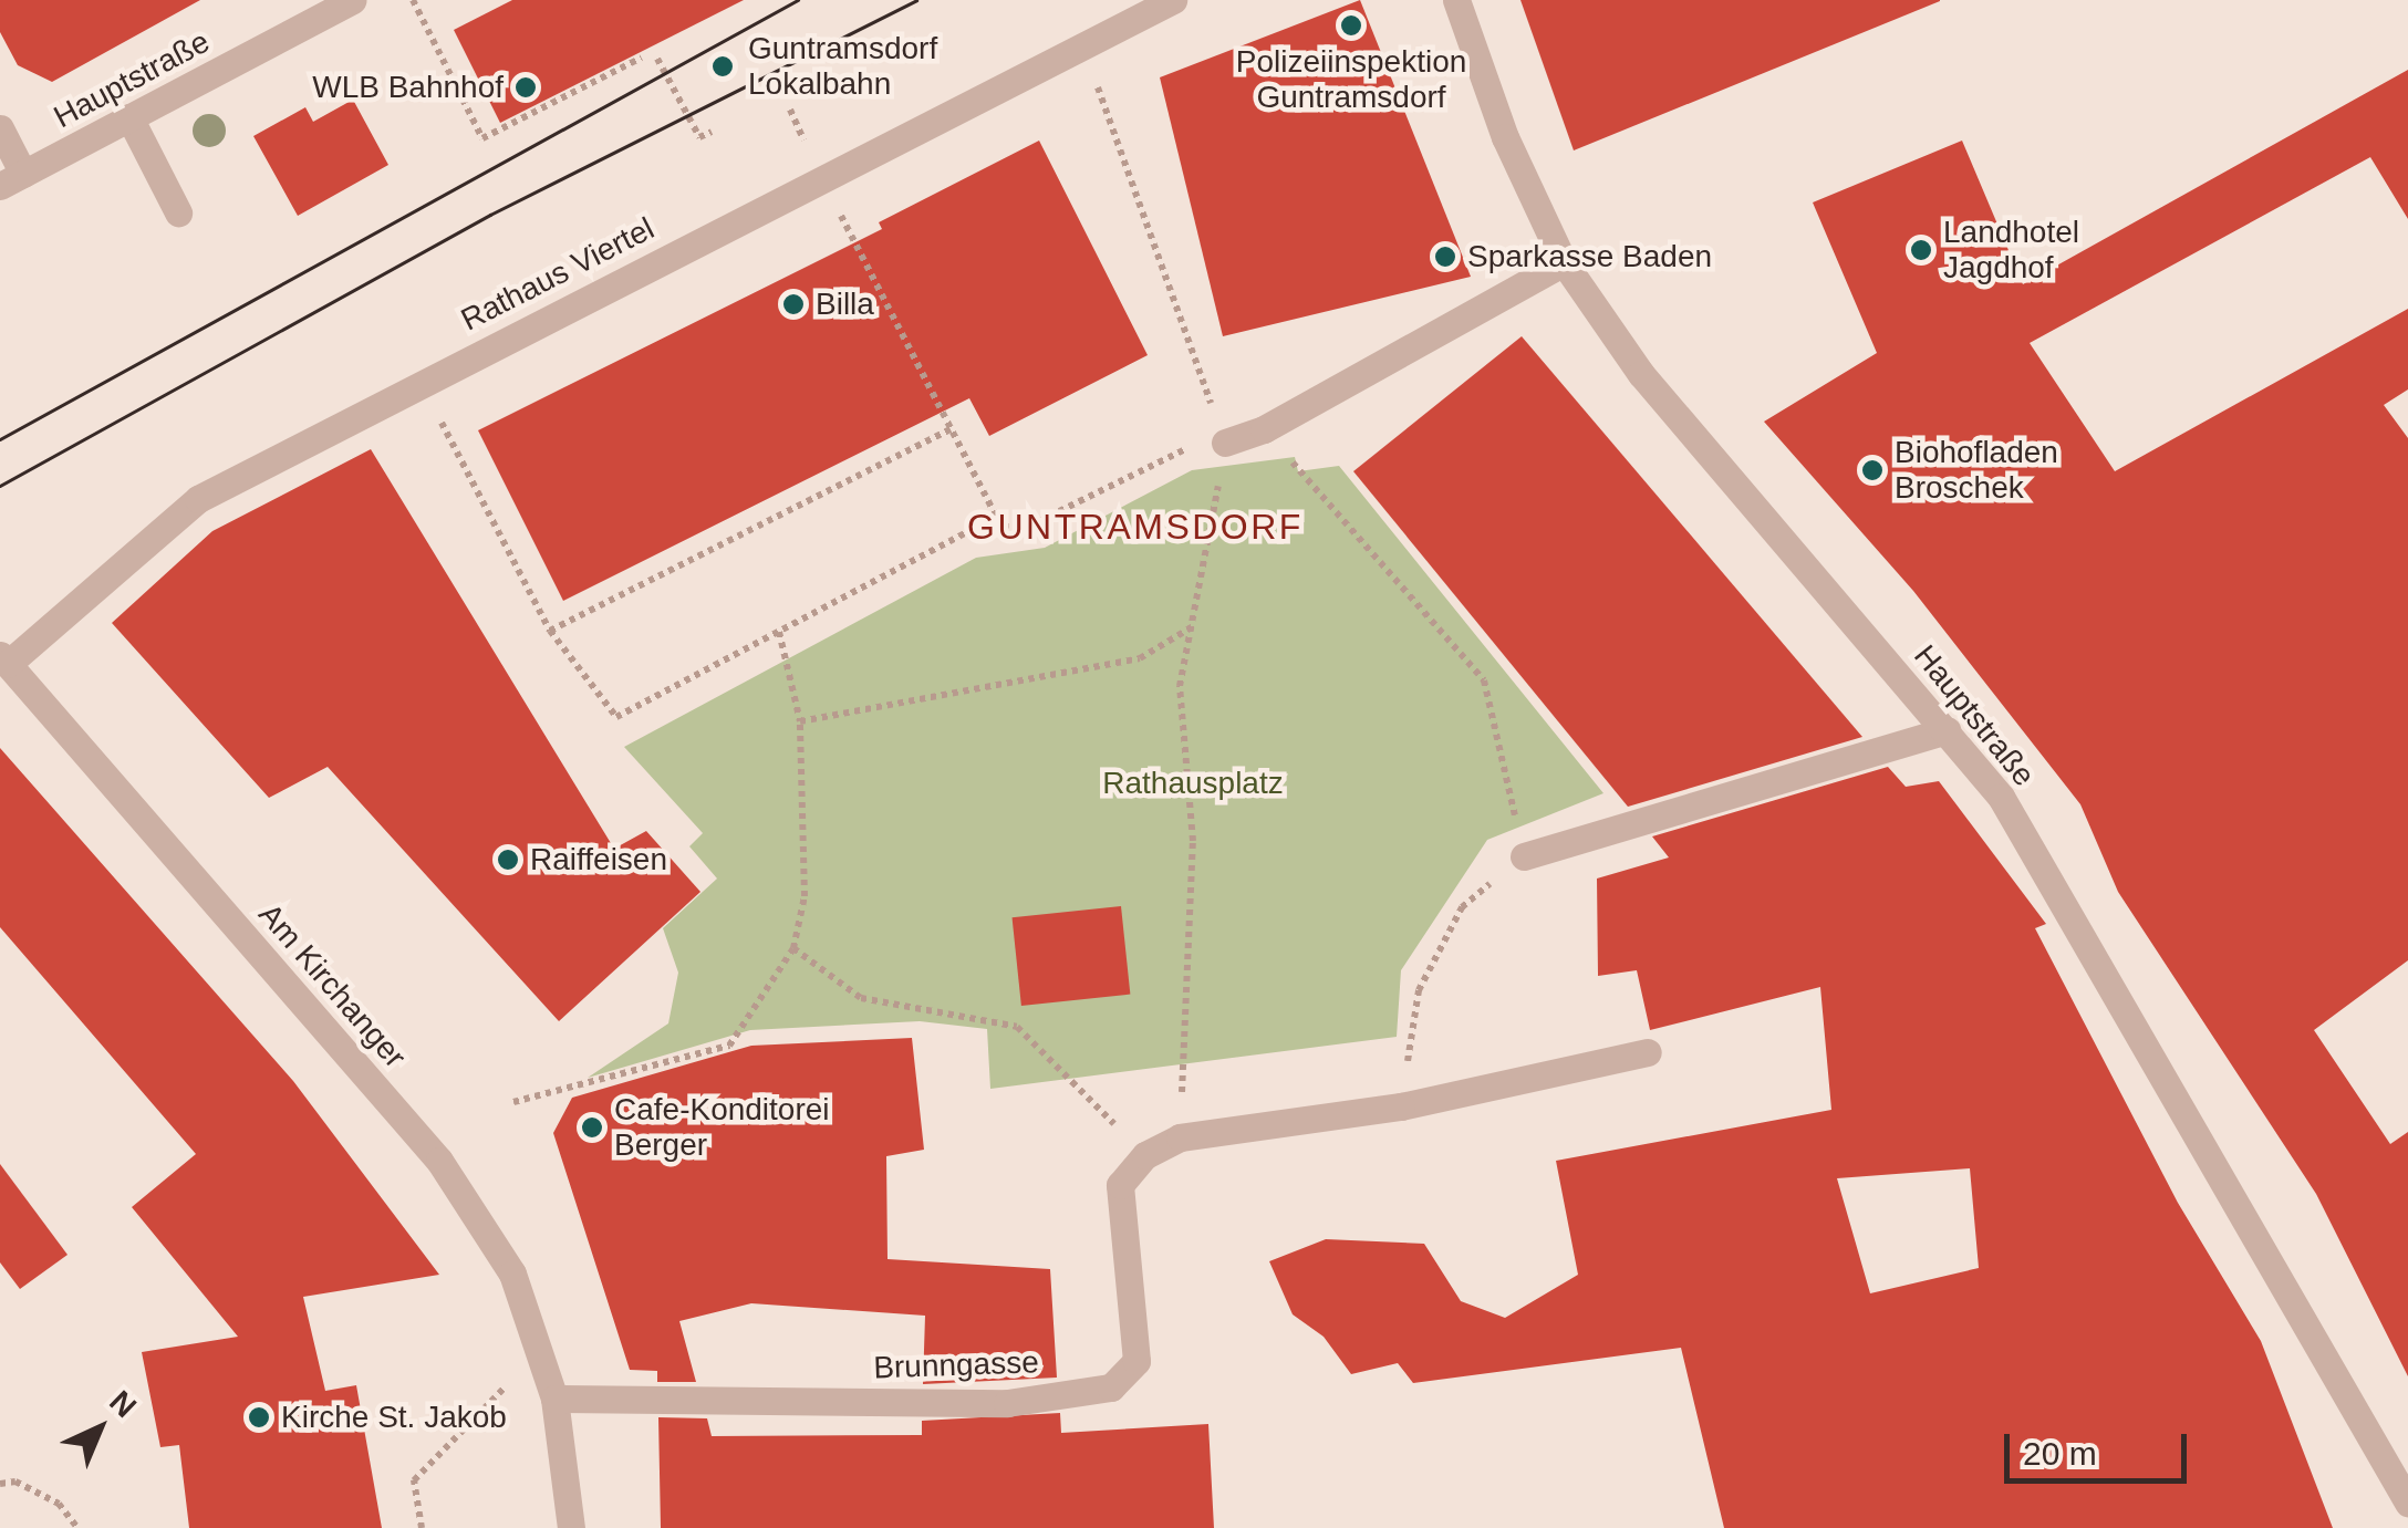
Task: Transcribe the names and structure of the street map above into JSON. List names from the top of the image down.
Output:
{
  "streets": {
    "street": [
      "Hauptstraße",
      "Rathaus Viertel",
      "Am Kirchanger",
      "Brunngasse"
    ]
  },
  "crossings": [
    ["Rathaus Viertel", "Am Kirchanger"],
    ["Am Kirchanger", "Brunngasse"]
  ],
  "districts": ["GUNTRAMSDORF"],
  "parks": ["Rathausplatz"],
  "places": [
    "Polizeiinspektion Guntramsdorf",
    "Guntramsdorf Lokalbahn",
    "WLB Bahnhof",
    "Landhotel Jagdhof",
    "Sparkasse Baden",
    "Billa",
    "Biohofladen Broschek",
    "Raiffeisen",
    "Cafe-Konditorei Berger",
    "Kirche St. Jakob"
  ],
  "scale_bar": "20 m",
  "north": "top right"
}
